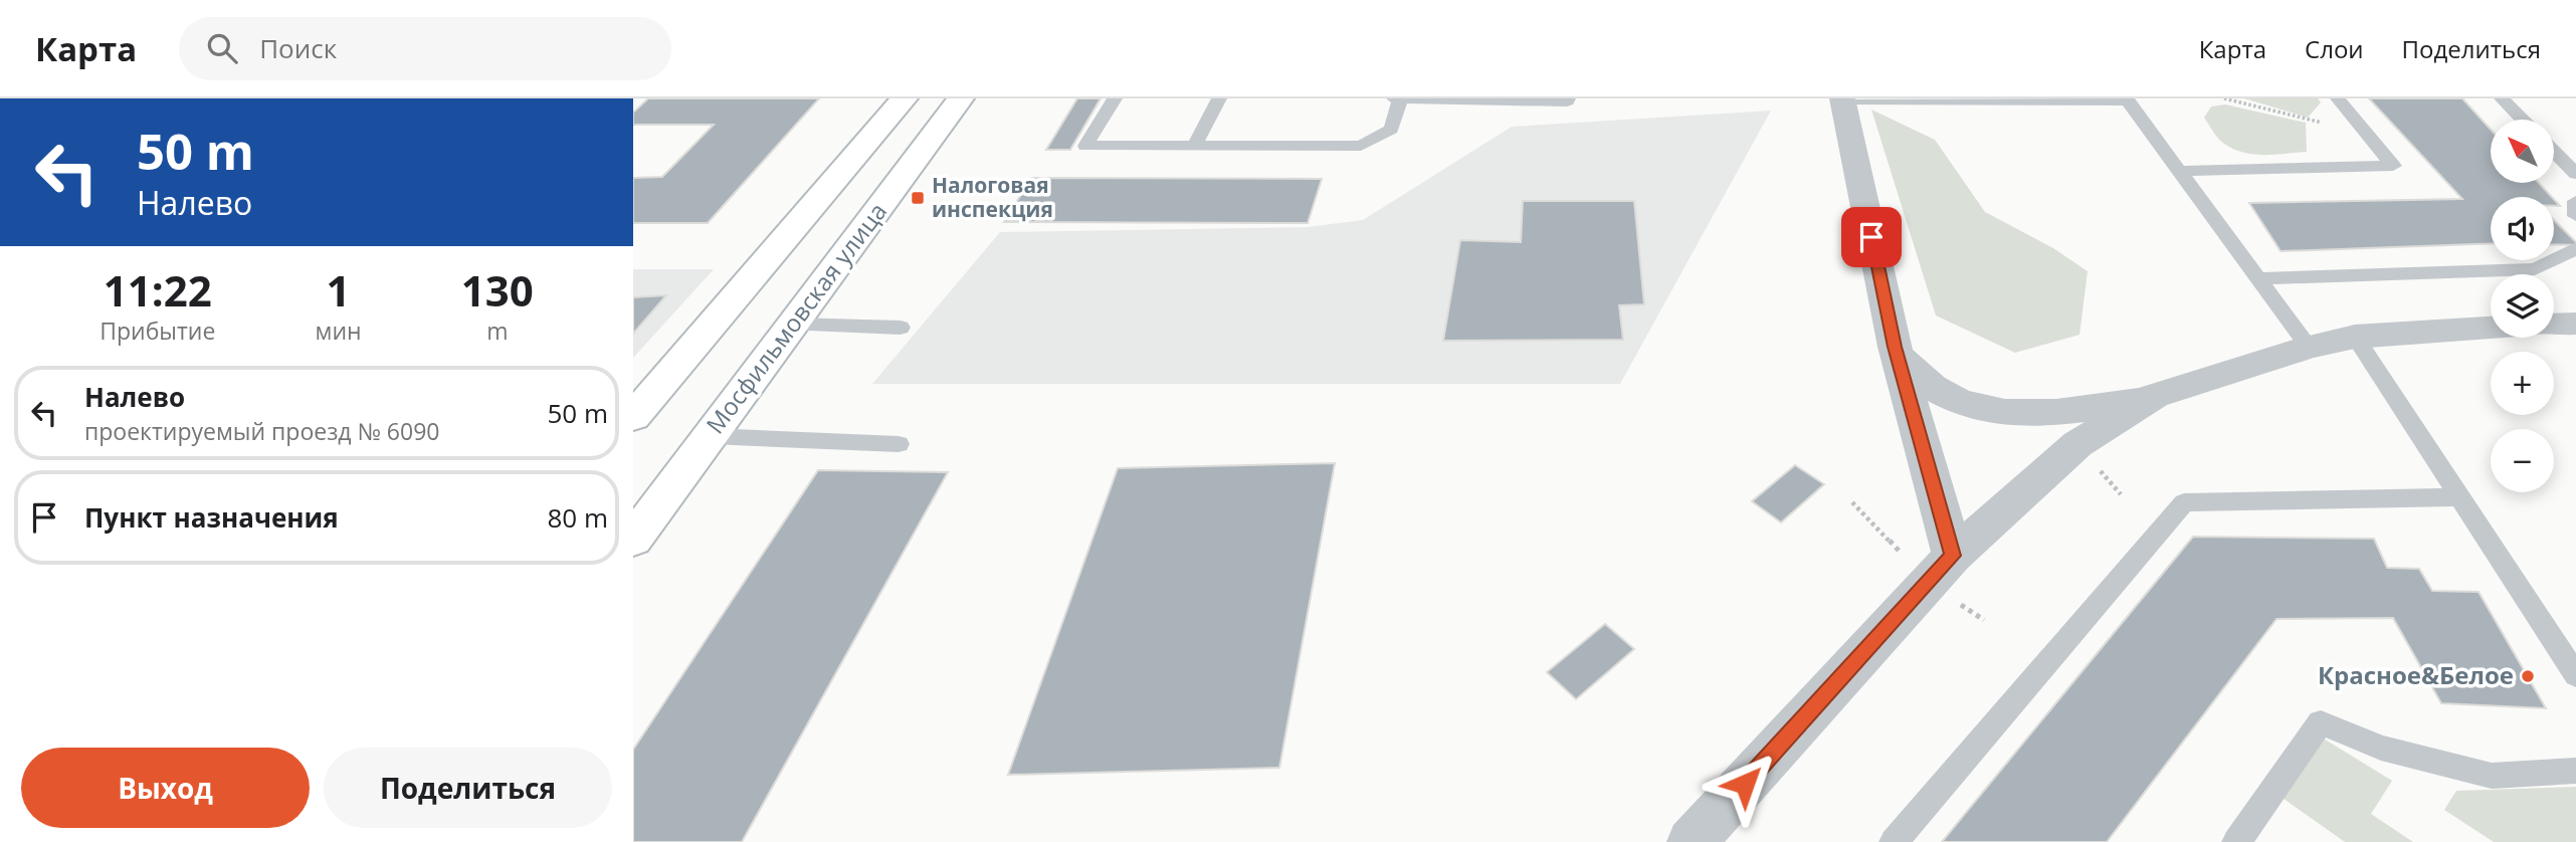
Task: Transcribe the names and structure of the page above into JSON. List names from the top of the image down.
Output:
{
  "streets": {
    "main road": ["Мосфильмовская улица"]
  },
  "places": {
    "transit": ["Налоговая инспекция"],
    "other": ["Красное&Белое"]
  },
  "north": "top left",
  "page": {
    "header": "Карта",
    "search": "Поиск",
    "nav": ["Карта", "Слои", "Поделиться"],
    "turn": ["50 m", "Налево"],
    "map_buttons": ["+", "−"],
    "eta": [
      "11:22",
      "Прибытие",
      "1",
      "мин",
      "130",
      "m"
    ],
    "list": [
      {
        "name": "Налево",
        "note": "проектируемый проезд № 6090",
        "value": "50 m"
      },
      {
        "name": "Пункт назначения",
        "value": "80 m"
      }
    ],
    "buttons": ["Выход", "Поделиться"]
  }
}
